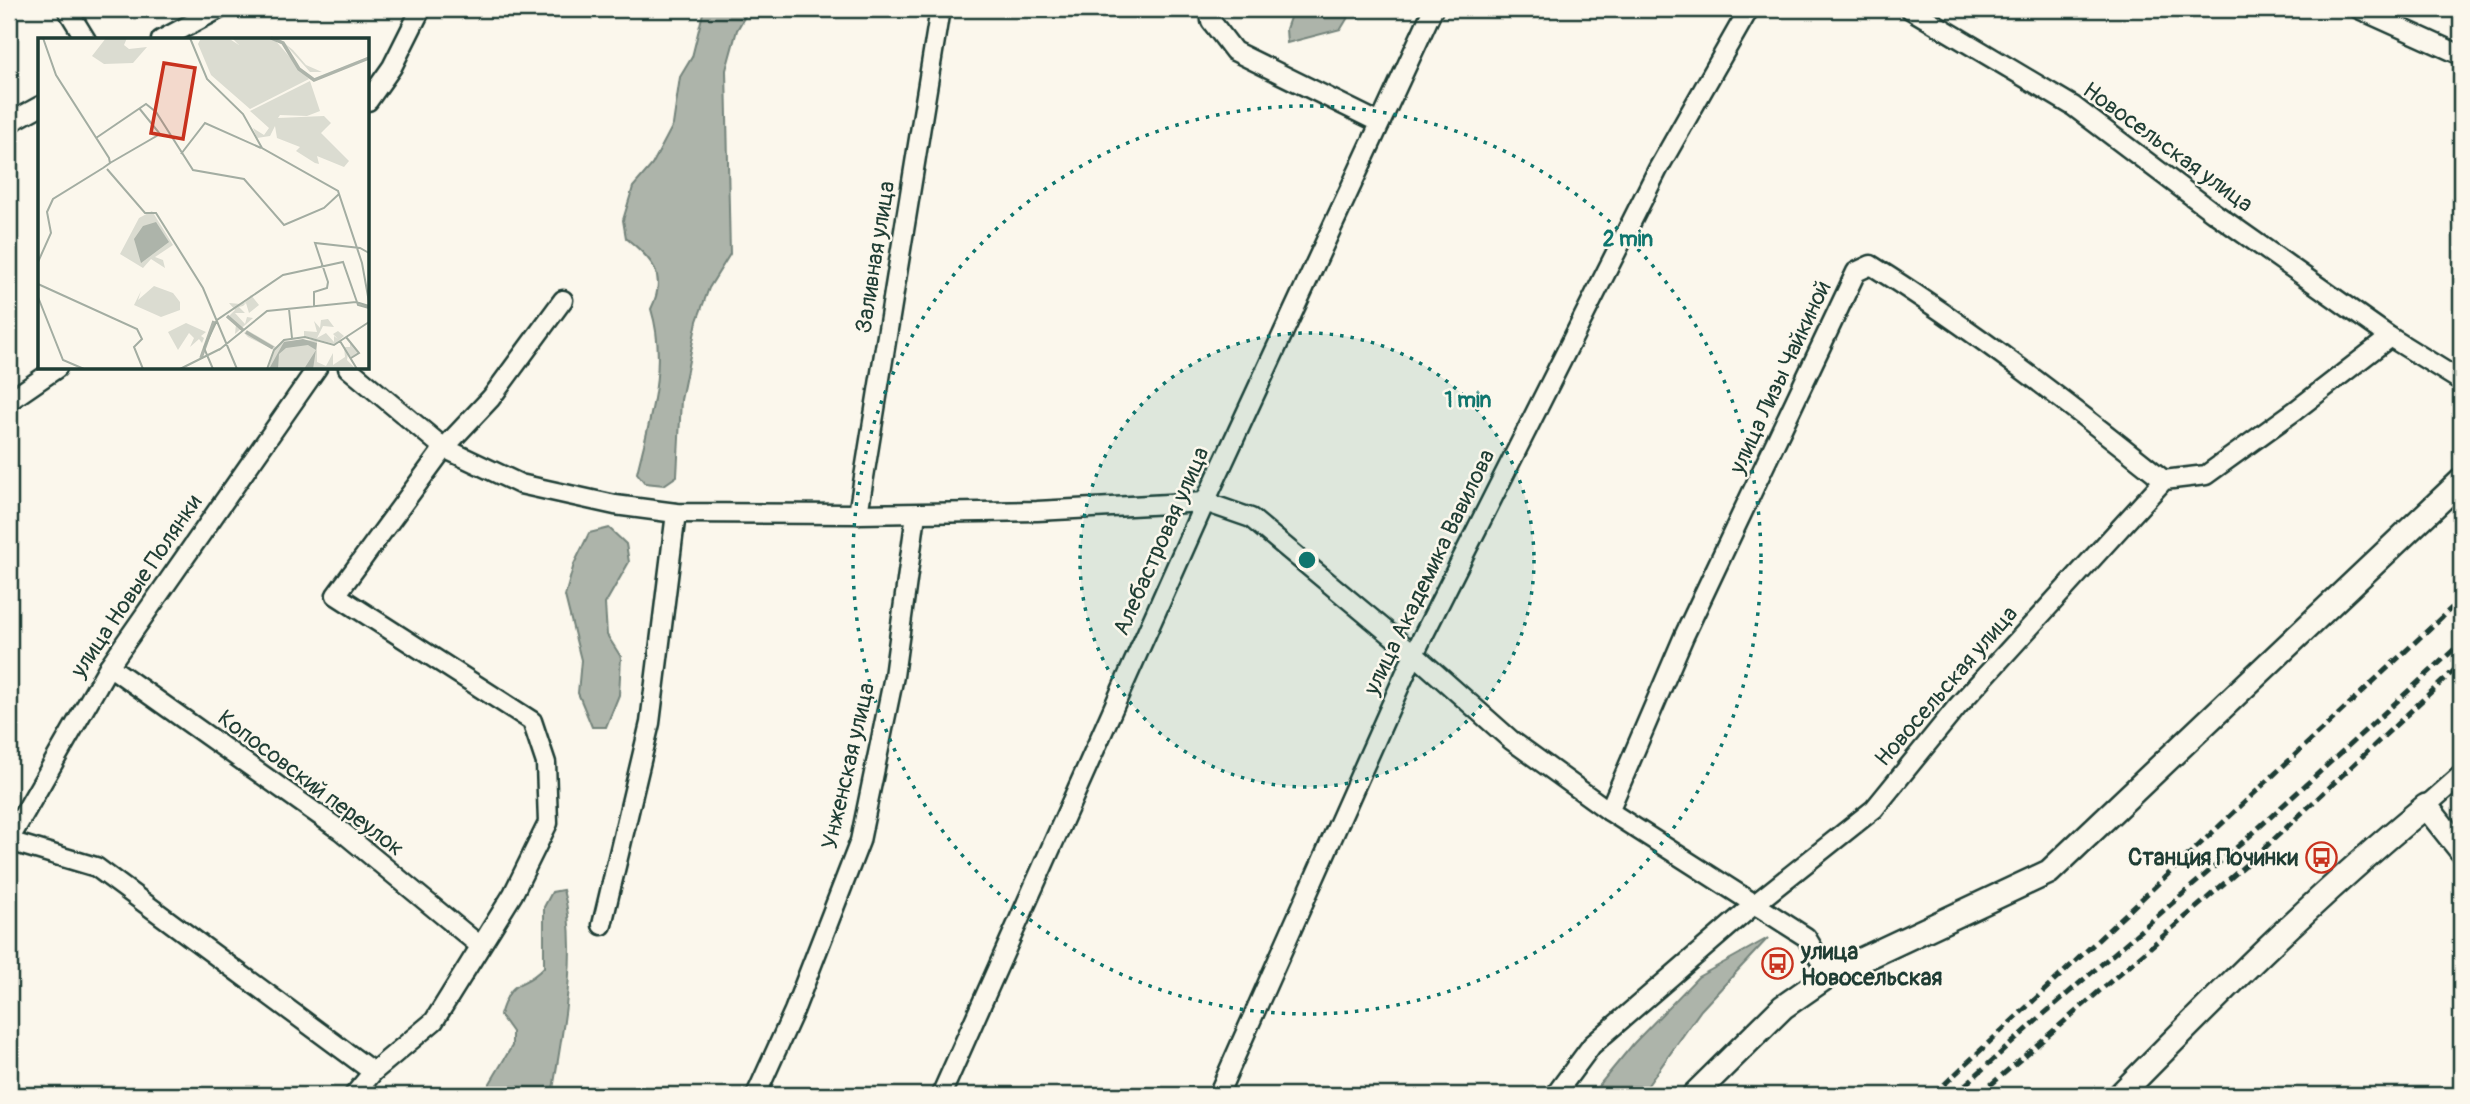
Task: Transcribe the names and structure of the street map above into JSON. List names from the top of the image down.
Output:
{
  "streets": {
    "street": [
      "Новосельская улица",
      "Заливная улица",
      "улица Лизы Чайкиной",
      "Алебастровая улица",
      "улица Академика Вавилова",
      "улица Новые Полянки",
      "Унженская улица",
      "Копосовский переулок"
    ]
  },
  "crossings": [
    ["Новосельская улица", "улица Лизы Чайкиной"],
    ["улица Новые Полянки", "Копосовский переулок"]
  ],
  "places": {
    "bus stop": ["Станция Починки", "улица Новосельская"]
  },
  "rings": ["2 min", "1 min"]
}
